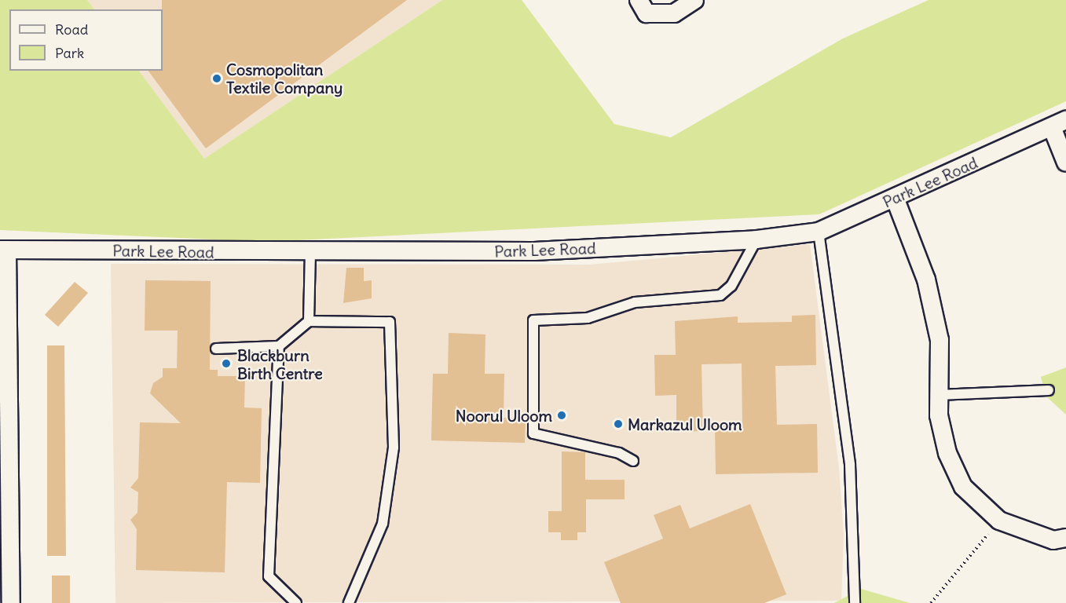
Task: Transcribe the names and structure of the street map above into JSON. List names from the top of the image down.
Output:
{
  "streets": {
    "street": ["Park Lee Road"]
  },
  "places": [
    "Cosmopolitan Textile Company",
    "Blackburn Birth Centre",
    "Noorul Uloom",
    "Markazul Uloom"
  ],
  "legend": ["Road", "Park"]
}
